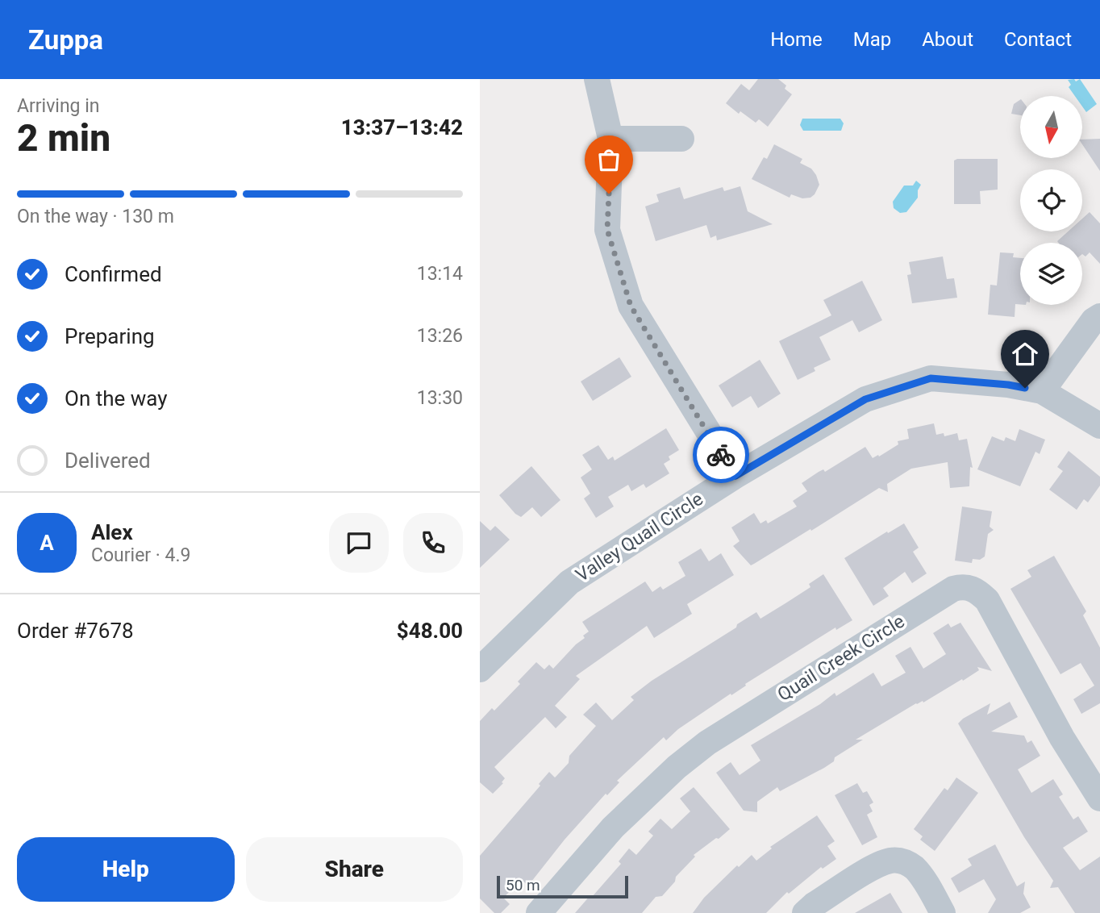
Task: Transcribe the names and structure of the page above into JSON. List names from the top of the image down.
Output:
{
  "streets": {
    "street": ["Valley Quail Circle", "Quail Creek Circle"]
  },
  "scale_bar": "50 m",
  "north": "bottom",
  "page": {
    "header": "Zuppa",
    "nav": [
      "Home",
      "Map",
      "About",
      "Contact"
    ],
    "heading": ["2 min", "Arriving in", "13:37–13:42"],
    "panel": [
      "Alex",
      "Courier · 4.9",
      "Order #7678",
      "$48.00"
    ],
    "bar": "On the way · 130 m",
    "list": [
      ["Confirmed", "13:14"],
      ["Preparing", "13:26"],
      ["On the way", "13:30"],
      "Delivered"
    ],
    "round": "A",
    "buttons": ["Help", "Share"],
    "scale": "50 m"
  }
}
